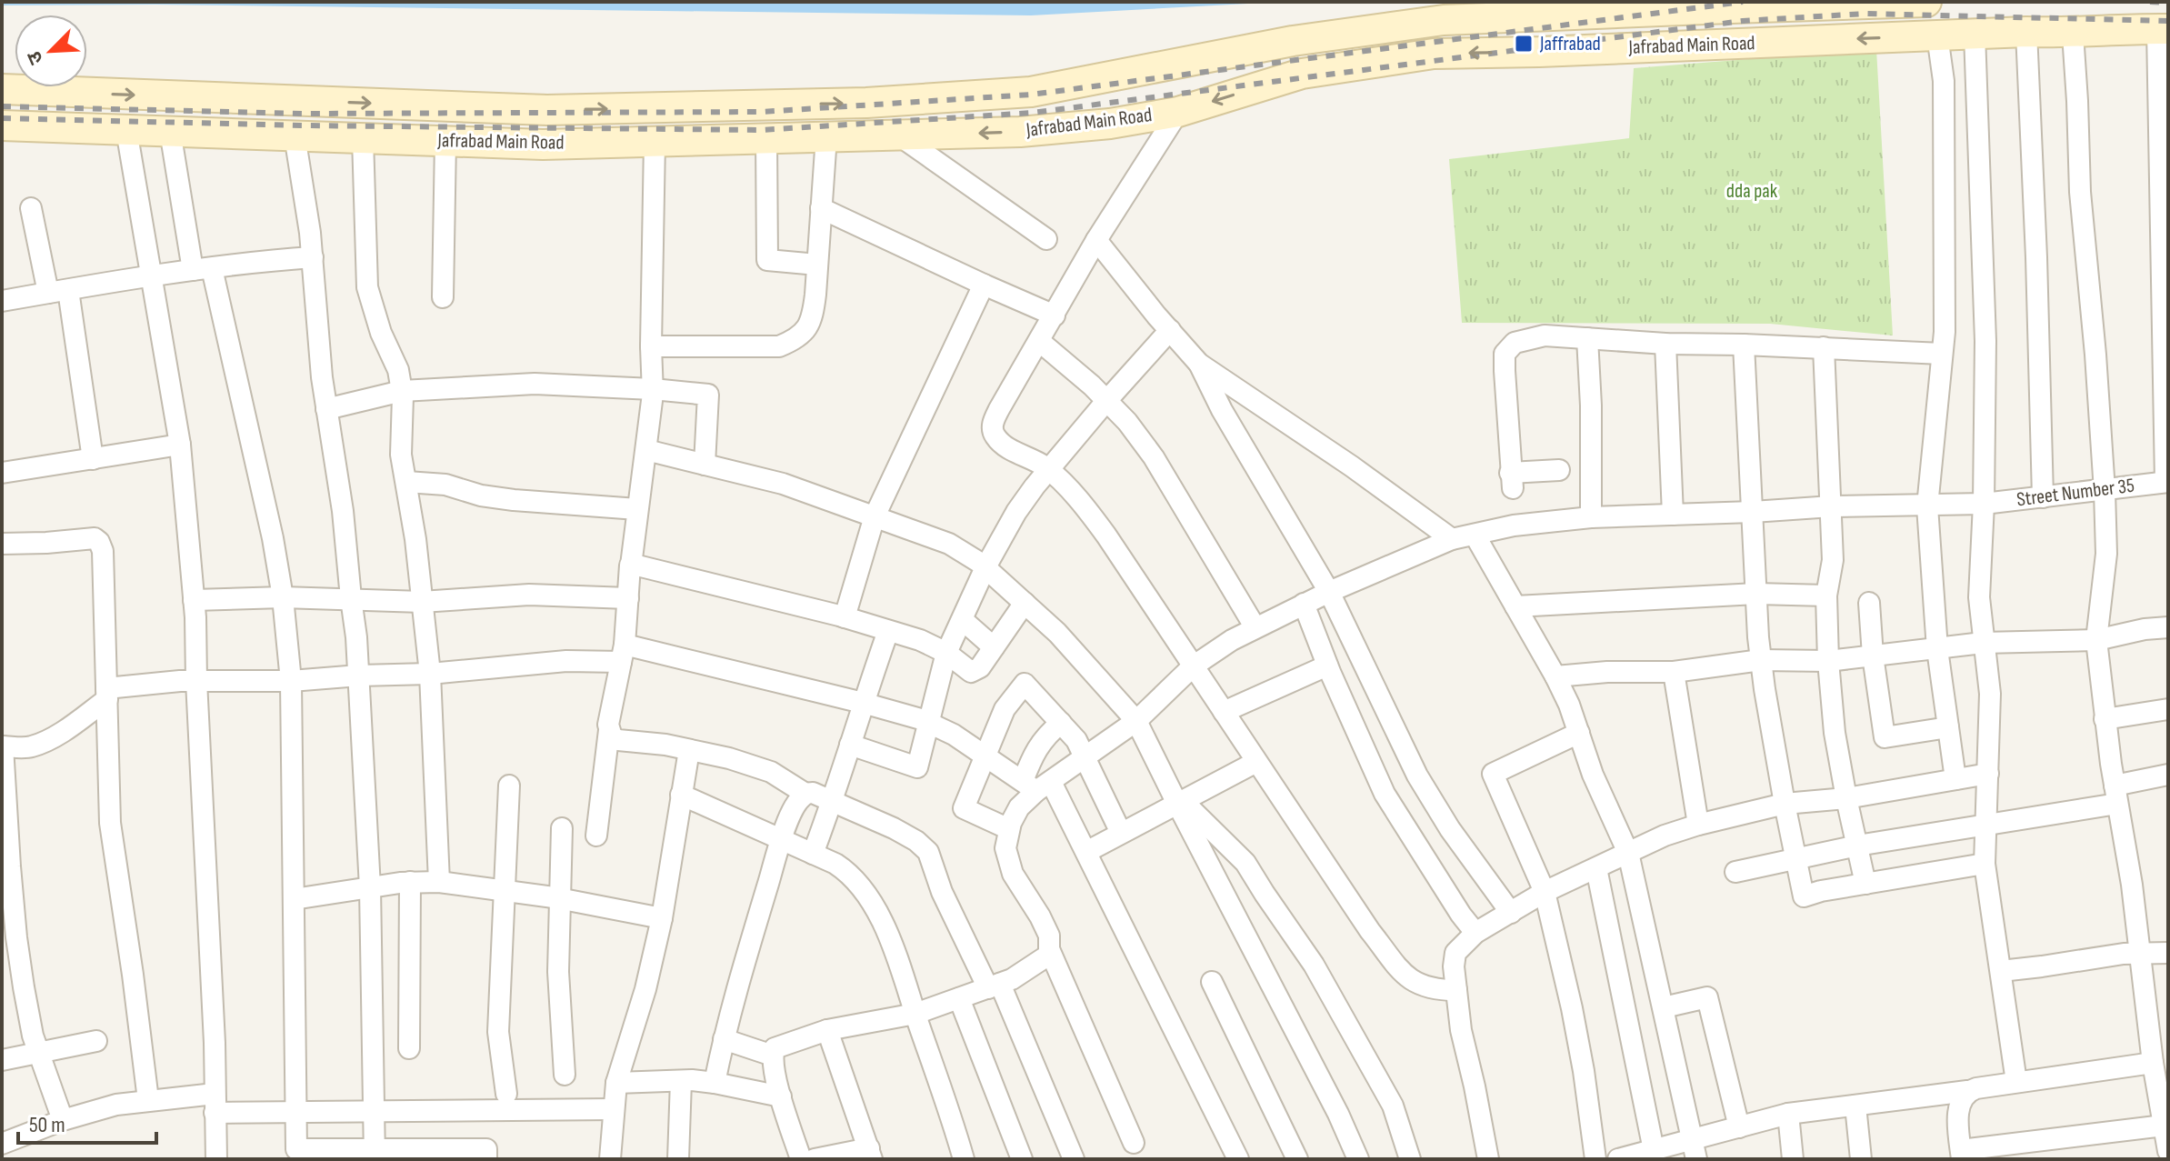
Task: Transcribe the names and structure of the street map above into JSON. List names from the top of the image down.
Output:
{
  "streets": {
    "main road": ["Jafrabad Main Road"],
    "street": ["Street Number 35"]
  },
  "parks": ["dda pak"],
  "places": {
    "transit": ["Jaffrabad"]
  },
  "scale_bar": "50 m",
  "north": "bottom left"
}
